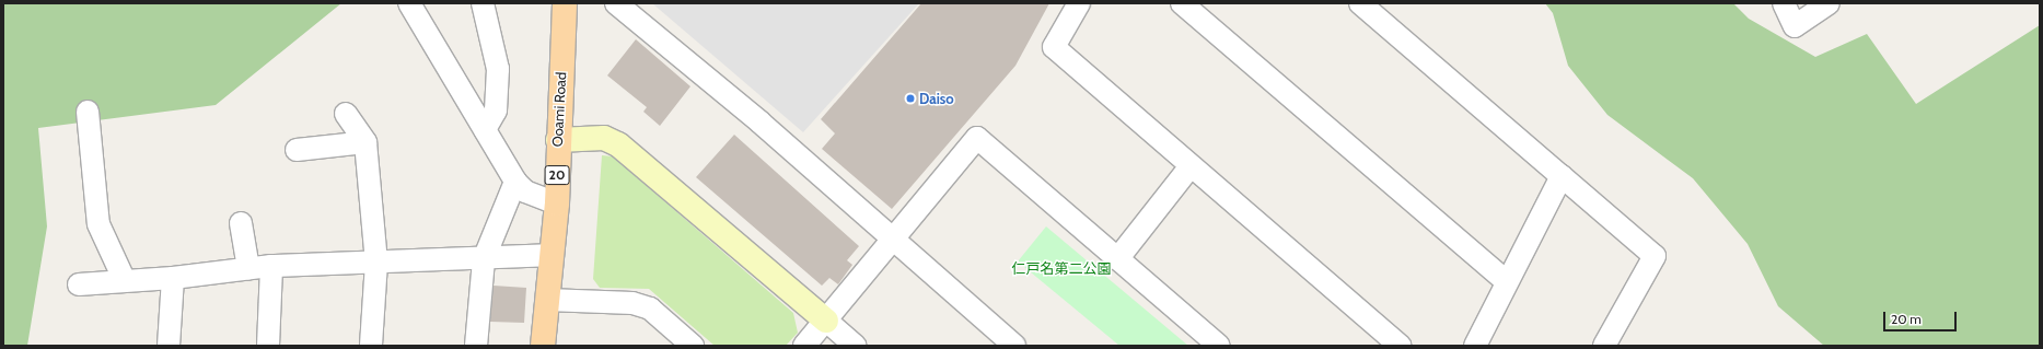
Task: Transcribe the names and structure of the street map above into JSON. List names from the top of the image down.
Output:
{
  "streets": {
    "main road": ["Ooami Road", "20"]
  },
  "parks": ["仁戸名第二公園"],
  "places": ["Daiso"],
  "scale_bar": "20 m"
}
